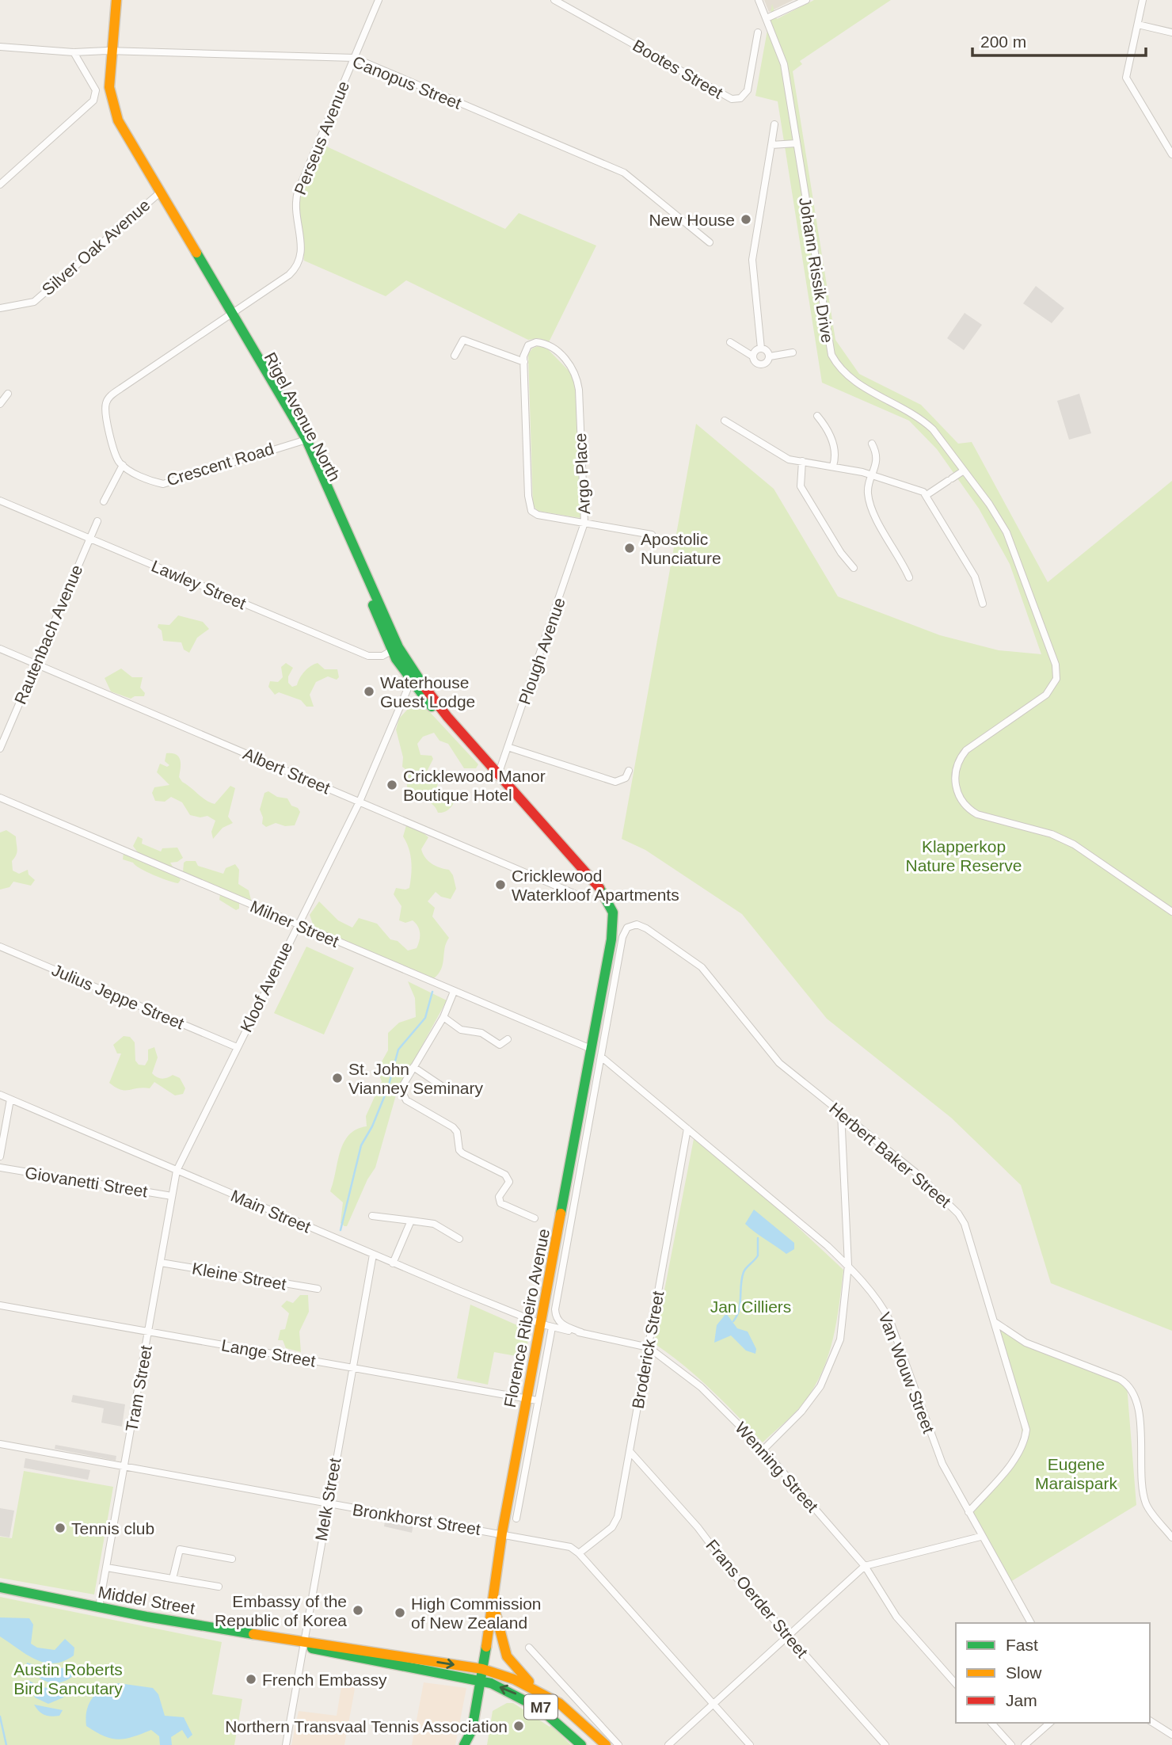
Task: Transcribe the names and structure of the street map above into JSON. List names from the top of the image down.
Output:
{
  "streets": {
    "main road": [
      "Rigel Avenue North",
      "Florence Ribeiro Avenue",
      "Middel Street",
      "M7"
    ],
    "street": [
      "Bootes Street",
      "Canopus Street",
      "Perseus Avenue",
      "Silver Oak Avenue",
      "Johann Rissik Drive",
      "Crescent Road",
      "Argo Place",
      "Lawley Street",
      "Rautenbach Avenue",
      "Plough Avenue",
      "Albert Street",
      "Milner Street",
      "Kloof Avenue",
      "Julius Jeppe Street",
      "Herbert Baker Street",
      "Giovanetti Street",
      "Main Street",
      "Kleine Street",
      "Broderick Street",
      "Lange Street",
      "Van Wouw Street",
      "Tram Street",
      "Wenning Street",
      "Melk Street",
      "Bronkhorst Street",
      "Frans Oerder Street"
    ]
  },
  "crossings": [
    ["Canopus Street", "Perseus Avenue"],
    ["Canopus Street", "Rigel Avenue North"],
    ["Perseus Avenue", "Rigel Avenue North"],
    ["Silver Oak Avenue", "Rigel Avenue North"],
    ["Rigel Avenue North", "Crescent Road"],
    ["Rigel Avenue North", "Lawley Street"],
    ["Rigel Avenue North", "Plough Avenue"],
    ["Rigel Avenue North", "Kloof Avenue"],
    ["Rigel Avenue North", "Florence Ribeiro Avenue"],
    ["Argo Place", "Plough Avenue"],
    ["Lawley Street", "Rautenbach Avenue"],
    ["Rautenbach Avenue", "Albert Street"],
    ["Albert Street", "Kloof Avenue"],
    ["Milner Street", "Kloof Avenue"],
    ["Milner Street", "Florence Ribeiro Avenue"],
    ["Kloof Avenue", "Julius Jeppe Street"],
    ["Kloof Avenue", "Main Street"],
    ["Kloof Avenue", "Tram Street"],
    ["Herbert Baker Street", "Van Wouw Street"],
    ["Giovanetti Street", "Tram Street"],
    ["Main Street", "Florence Ribeiro Avenue"],
    ["Main Street", "Tram Street"],
    ["Main Street", "Wenning Street"],
    ["Main Street", "Melk Street"],
    ["Kleine Street", "Tram Street"],
    ["Florence Ribeiro Avenue", "Lange Street"],
    ["Florence Ribeiro Avenue", "Wenning Street"],
    ["Florence Ribeiro Avenue", "Bronkhorst Street"],
    ["Florence Ribeiro Avenue", "Middel Street"],
    ["Florence Ribeiro Avenue", "M7"],
    ["Broderick Street", "Van Wouw Street"],
    ["Broderick Street", "Wenning Street"],
    ["Broderick Street", "Bronkhorst Street"],
    ["Broderick Street", "Frans Oerder Street"],
    ["Lange Street", "Tram Street"],
    ["Lange Street", "Melk Street"],
    ["Tram Street", "Bronkhorst Street"],
    ["Tram Street", "Middel Street"],
    ["Melk Street", "Bronkhorst Street"],
    ["Melk Street", "Middel Street"],
    ["Middel Street", "M7"]
  ],
  "parks": [
    "Klapperkop Nature Reserve",
    "Jan Cilliers",
    "Eugene Maraispark",
    "Austin Roberts Bird Sancutary"
  ],
  "places": [
    "New House",
    "Apostolic Nunciature",
    "Waterhouse Guest Lodge",
    "Cricklewood Manor Boutique Hotel",
    "Cricklewood Waterkloof Apartments",
    "St. John Vianney Seminary",
    "Tennis club",
    "Embassy of the Republic of Korea",
    "High Commission of New Zealand",
    "French Embassy",
    "Northern Transvaal Tennis Association"
  ],
  "legend": ["Fast", "Slow", "Jam"],
  "scale_bar": "200 m"
}
